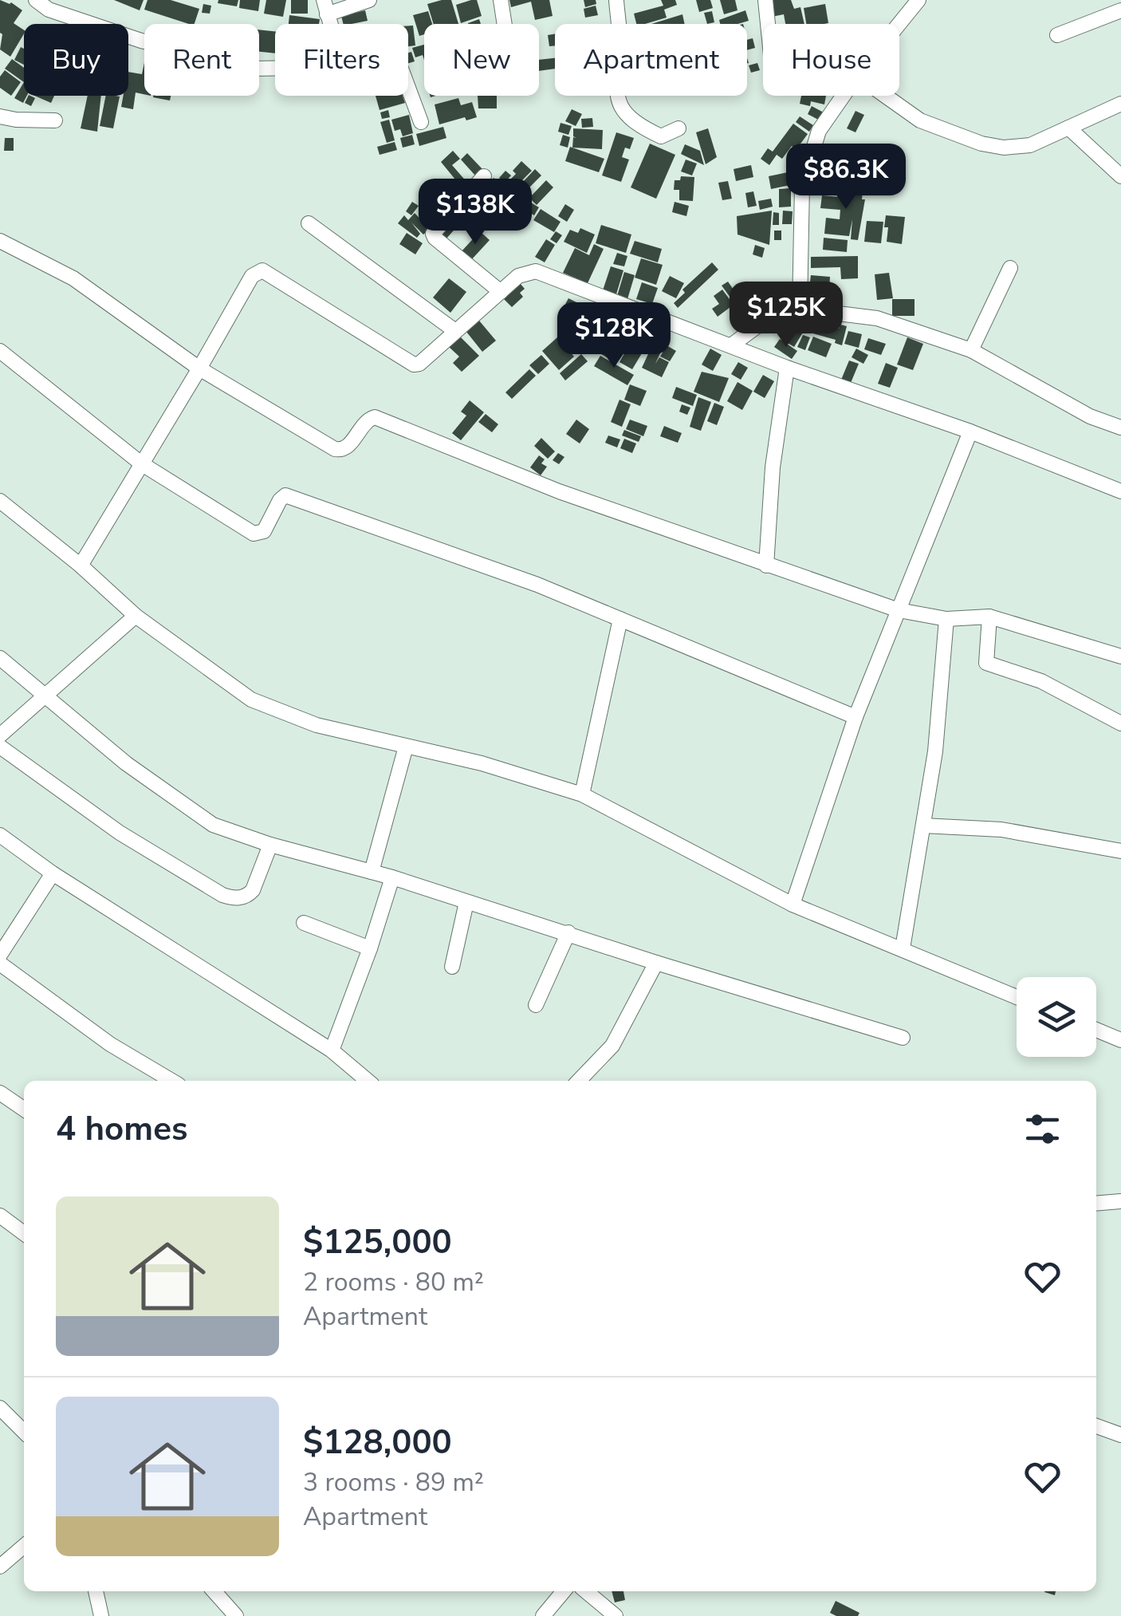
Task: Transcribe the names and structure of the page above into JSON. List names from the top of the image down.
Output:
{
  "page": {
    "chip": [
      "Buy",
      "Rent",
      "Filters",
      "New",
      "Apartment",
      "House"
    ],
    "price": [
      "$86.3K",
      "$138K",
      "$125K",
      "$128K"
    ],
    "heading": "4 homes",
    "list": [
      {
        "name": "$125,000",
        "note": "2 rooms · 80 m² · Apartment"
      },
      {
        "name": "$128,000",
        "note": "3 rooms · 89 m² · Apartment"
      }
    ]
  }
}
